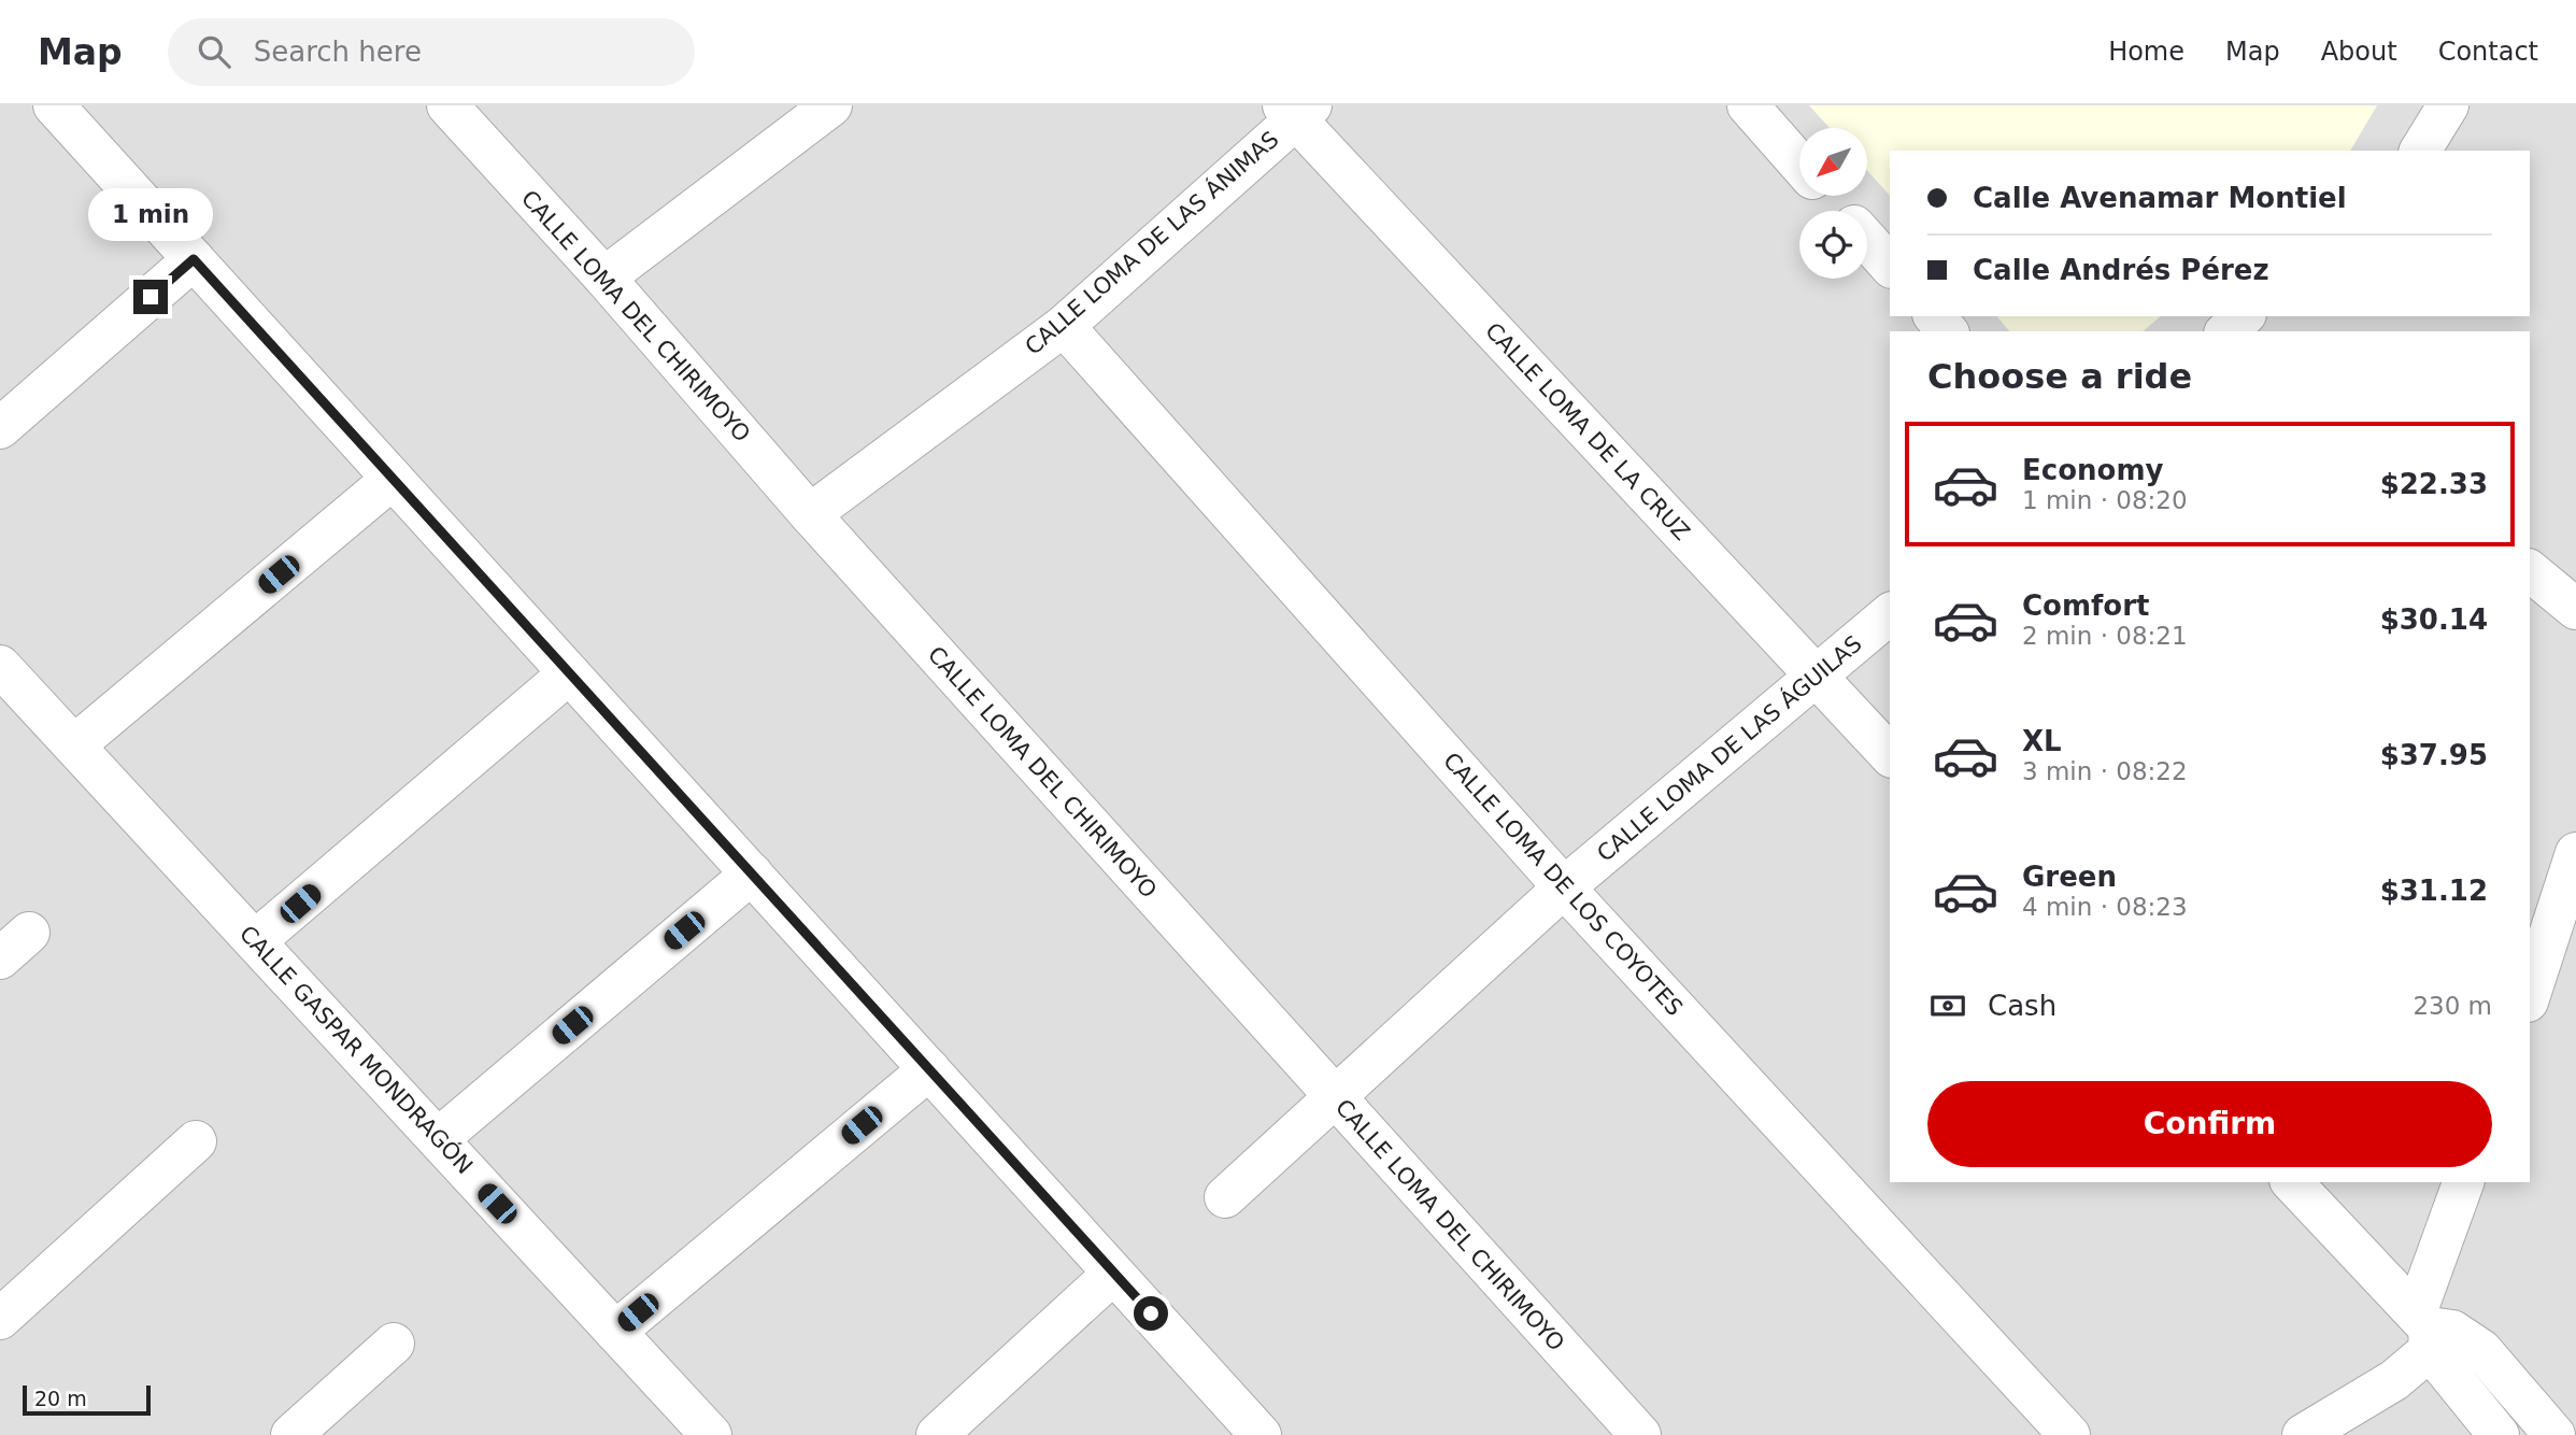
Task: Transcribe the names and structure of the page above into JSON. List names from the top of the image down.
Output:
{
  "streets": {
    "street": [
      "CALLE LOMA DE LAS ÁNIMAS",
      "CALLE LOMA DEL CHIRIMOYO",
      "CALLE LOMA DE LA CRUZ",
      "CALLE LOMA DE LAS ÁGUILAS",
      "CALLE LOMA DE LOS COYOTES",
      "CALLE GASPAR MONDRAGÓN"
    ]
  },
  "crossings": [
    ["CALLE LOMA DE LAS ÁNIMAS", "CALLE LOMA DEL CHIRIMOYO"],
    ["CALLE LOMA DE LAS ÁNIMAS", "CALLE LOMA DE LA CRUZ"],
    ["CALLE LOMA DE LAS ÁNIMAS", "CALLE LOMA DE LOS COYOTES"],
    ["CALLE LOMA DEL CHIRIMOYO", "CALLE LOMA DE LAS ÁGUILAS"],
    ["CALLE LOMA DE LA CRUZ", "CALLE LOMA DE LAS ÁGUILAS"],
    ["CALLE LOMA DE LAS ÁGUILAS", "CALLE LOMA DE LOS COYOTES"]
  ],
  "scale_bar": "20 m",
  "north": "bottom left",
  "page": {
    "header": "Map",
    "search": "Search here",
    "nav": [
      "Home",
      "Map",
      "About",
      "Contact"
    ],
    "banner": ["Calle Avenamar Montiel", "Calle Andrés Pérez"],
    "bubble": "1 min",
    "heading": "Choose a ride",
    "list": [
      {
        "name": "Economy",
        "note": "1 min · 08:20",
        "value": "$22.33"
      },
      {
        "name": "Comfort",
        "note": "2 min · 08:21",
        "value": "$30.14"
      },
      {
        "name": "XL",
        "note": "3 min · 08:22",
        "value": "$37.95"
      },
      {
        "name": "Green",
        "note": "4 min · 08:23",
        "value": "$31.12"
      }
    ],
    "pay": ["Cash", "230 m"],
    "buttons": "Confirm",
    "scale": "20 m"
  }
}
